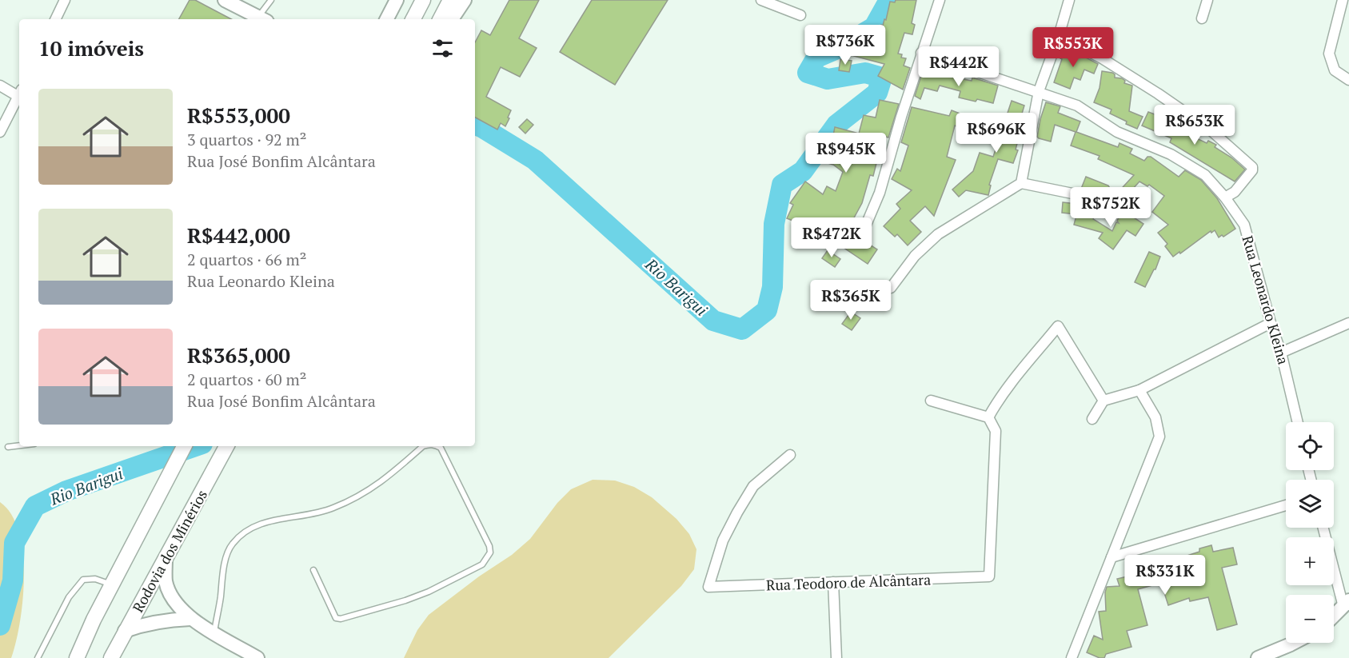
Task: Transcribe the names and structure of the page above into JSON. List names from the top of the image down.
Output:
{
  "streets": {
    "main road": ["Rodovia dos Minérios"],
    "street": ["Rua Leonardo Kleina", "Rua Teodoro de Alcântara"]
  },
  "water": ["Rio Barigui"],
  "page": {
    "heading": "10 imóveis",
    "price": [
      "R$736K",
      "R$553K",
      "R$442K",
      "R$653K",
      "R$696K",
      "R$945K",
      "R$752K",
      "R$472K",
      "R$365K",
      "R$331K"
    ],
    "list": [
      {
        "name": "R$553,000",
        "note": "3 quartos · 92 m² · Rua José Bonfim Alcântara"
      },
      {
        "name": "R$442,000",
        "note": "2 quartos · 66 m² · Rua Leonardo Kleina"
      },
      {
        "name": "R$365,000",
        "note": "2 quartos · 60 m² · Rua José Bonfim Alcântara"
      }
    ],
    "map_buttons": ["+", "−"]
  }
}
